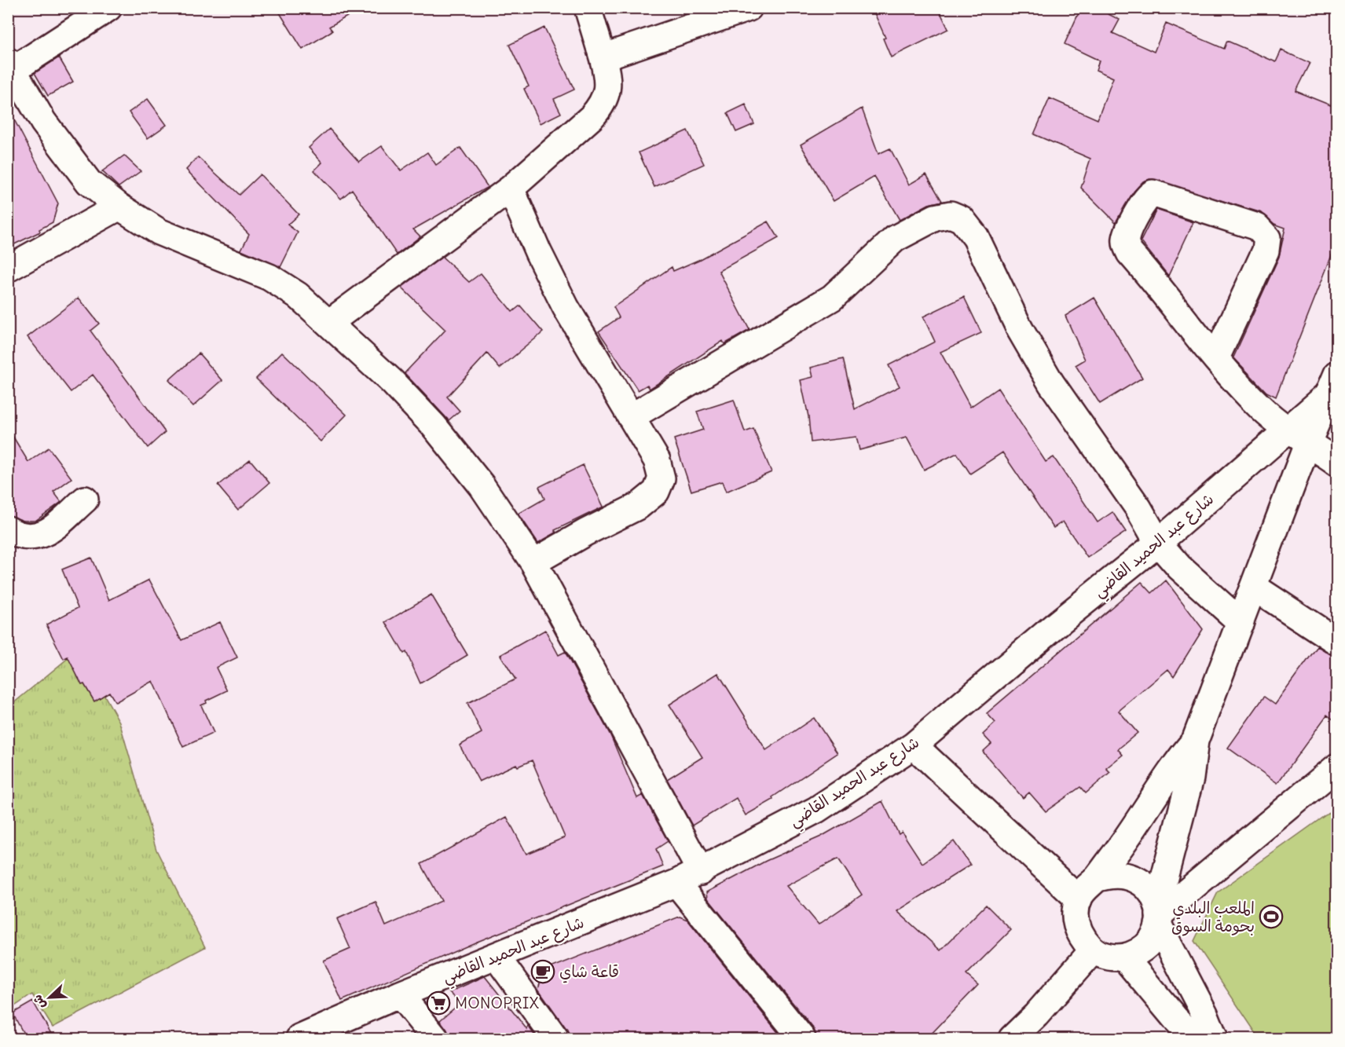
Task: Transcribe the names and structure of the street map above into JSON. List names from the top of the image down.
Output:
{
  "streets": {
    "street": ["شارع عبد الحميد القاضي"]
  },
  "places": {
    "sports": ["الملعب البلدي بحومة السوق"],
    "cafe": ["قاعة شاي"],
    "supermarket": ["MONOPRIX"]
  },
  "north": "bottom left"
}
